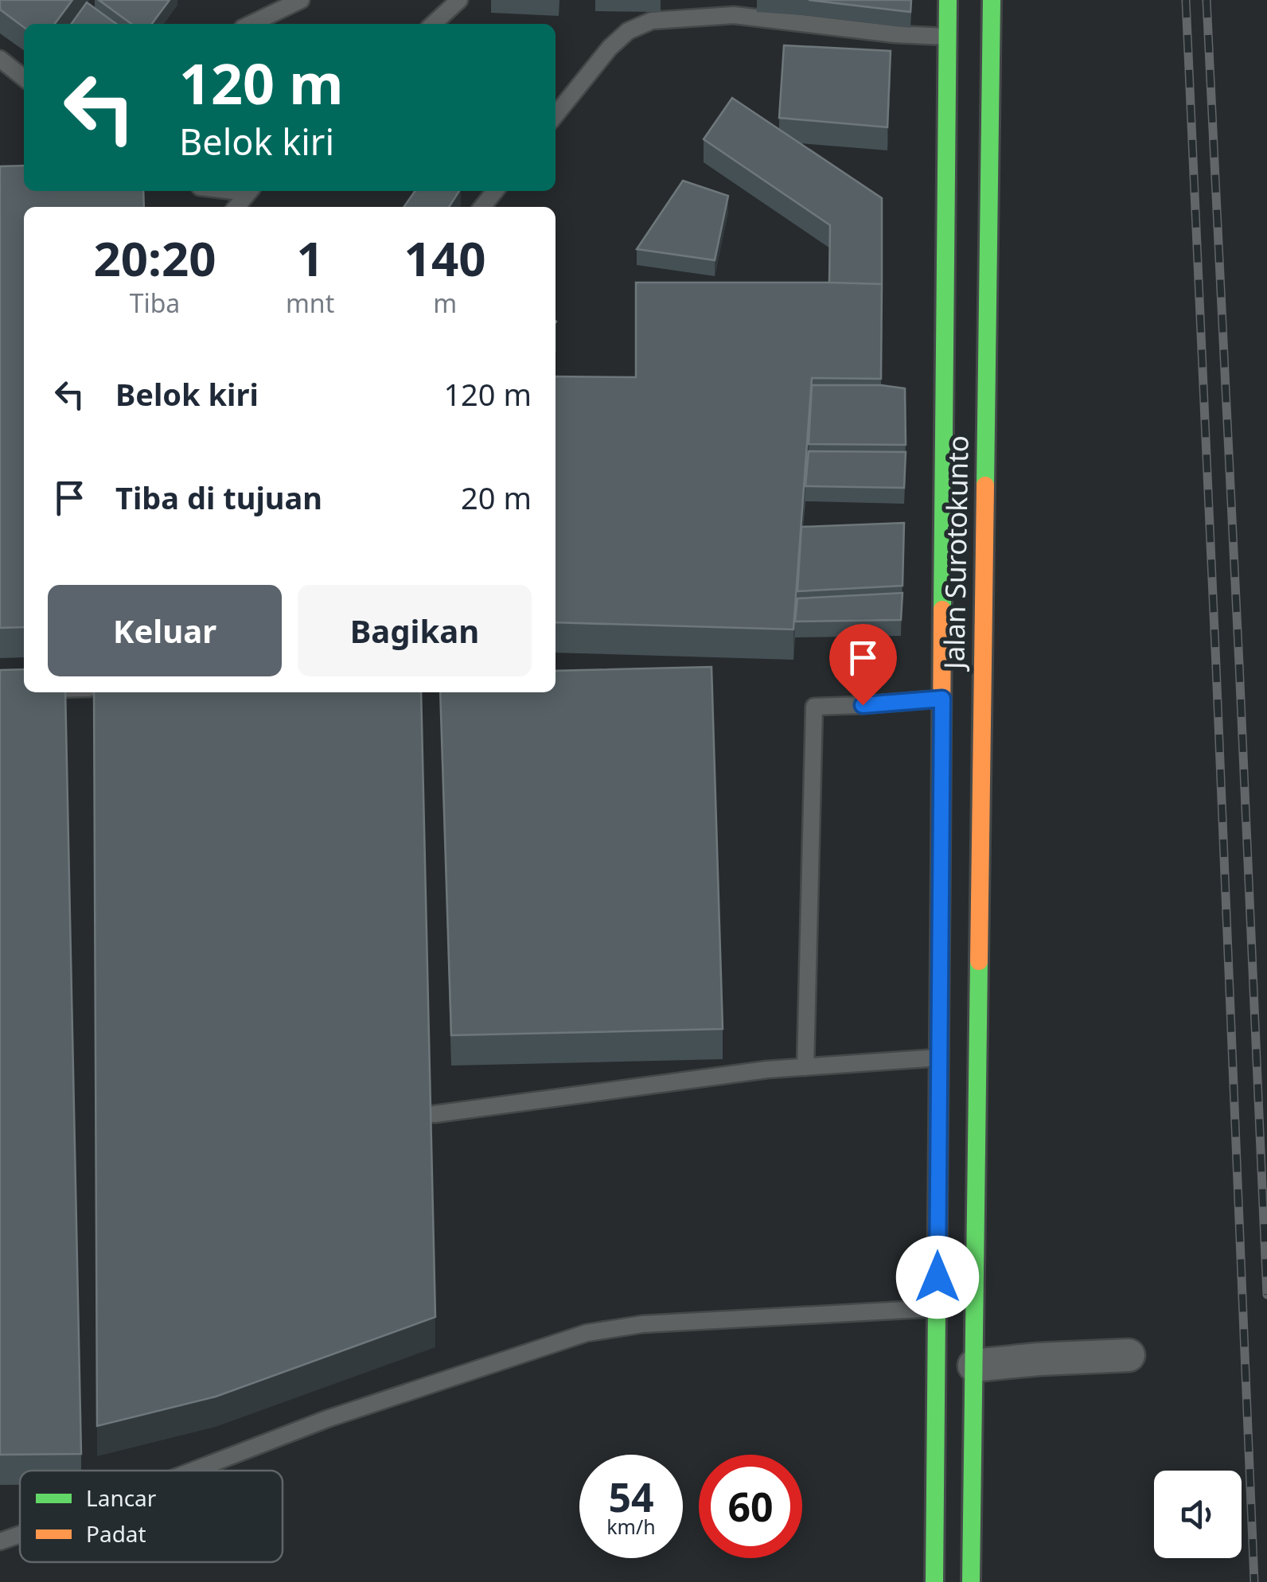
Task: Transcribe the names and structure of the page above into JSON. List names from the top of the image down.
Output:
{
  "streets": {
    "main road": ["Jalan Surotokunto"]
  },
  "legend": ["Lancar", "Padat"],
  "page": {
    "turn": ["120 m", "Belok kiri"],
    "eta": [
      "20:20",
      "Tiba",
      "1",
      "mnt",
      "140",
      "m"
    ],
    "list": [
      {
        "name": "Belok kiri",
        "value": "120 m"
      },
      {
        "name": "Tiba di tujuan",
        "value": "20 m"
      }
    ],
    "buttons": ["Keluar", "Bagikan"],
    "speed": "54 km/h",
    "limit": "60"
  }
}
